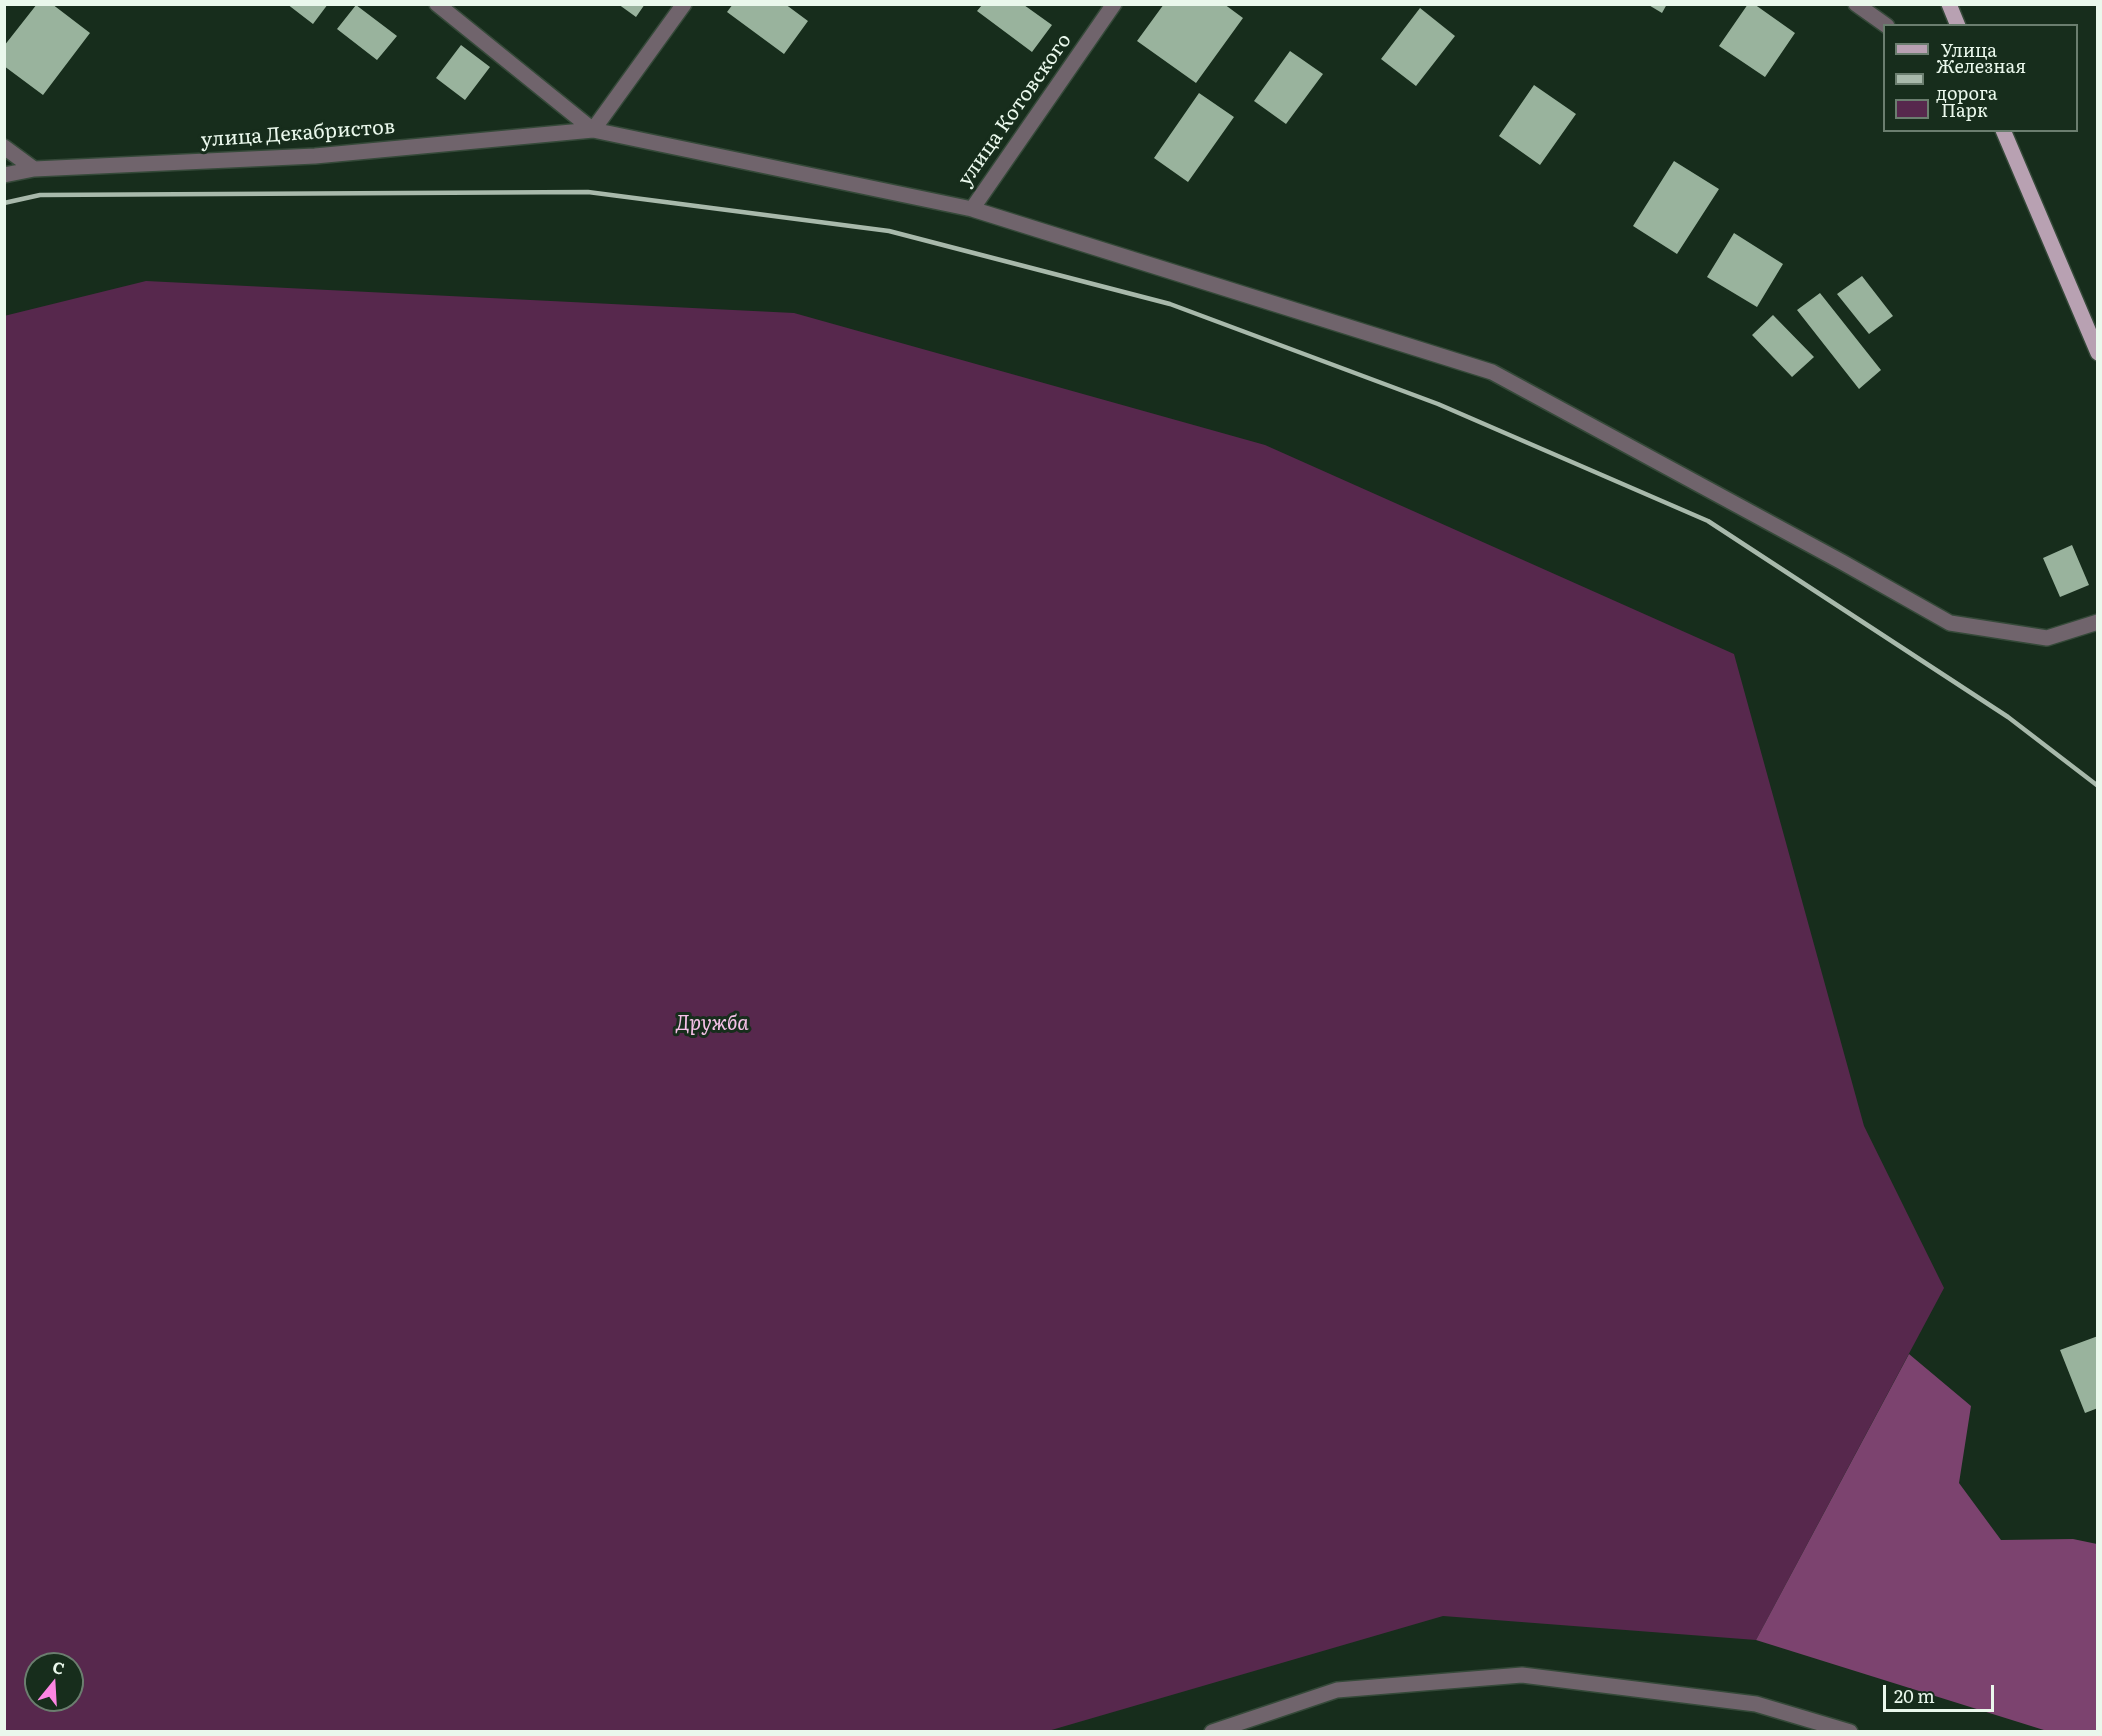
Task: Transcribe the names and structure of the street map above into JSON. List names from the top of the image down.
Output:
{
  "streets": {
    "street": ["улица Котовского", "улица Декабристов"]
  },
  "parks": ["Дружба"],
  "legend": ["Улица", "Железная дорога", "Парк"],
  "scale_bar": "20 m",
  "north": "top"
}
